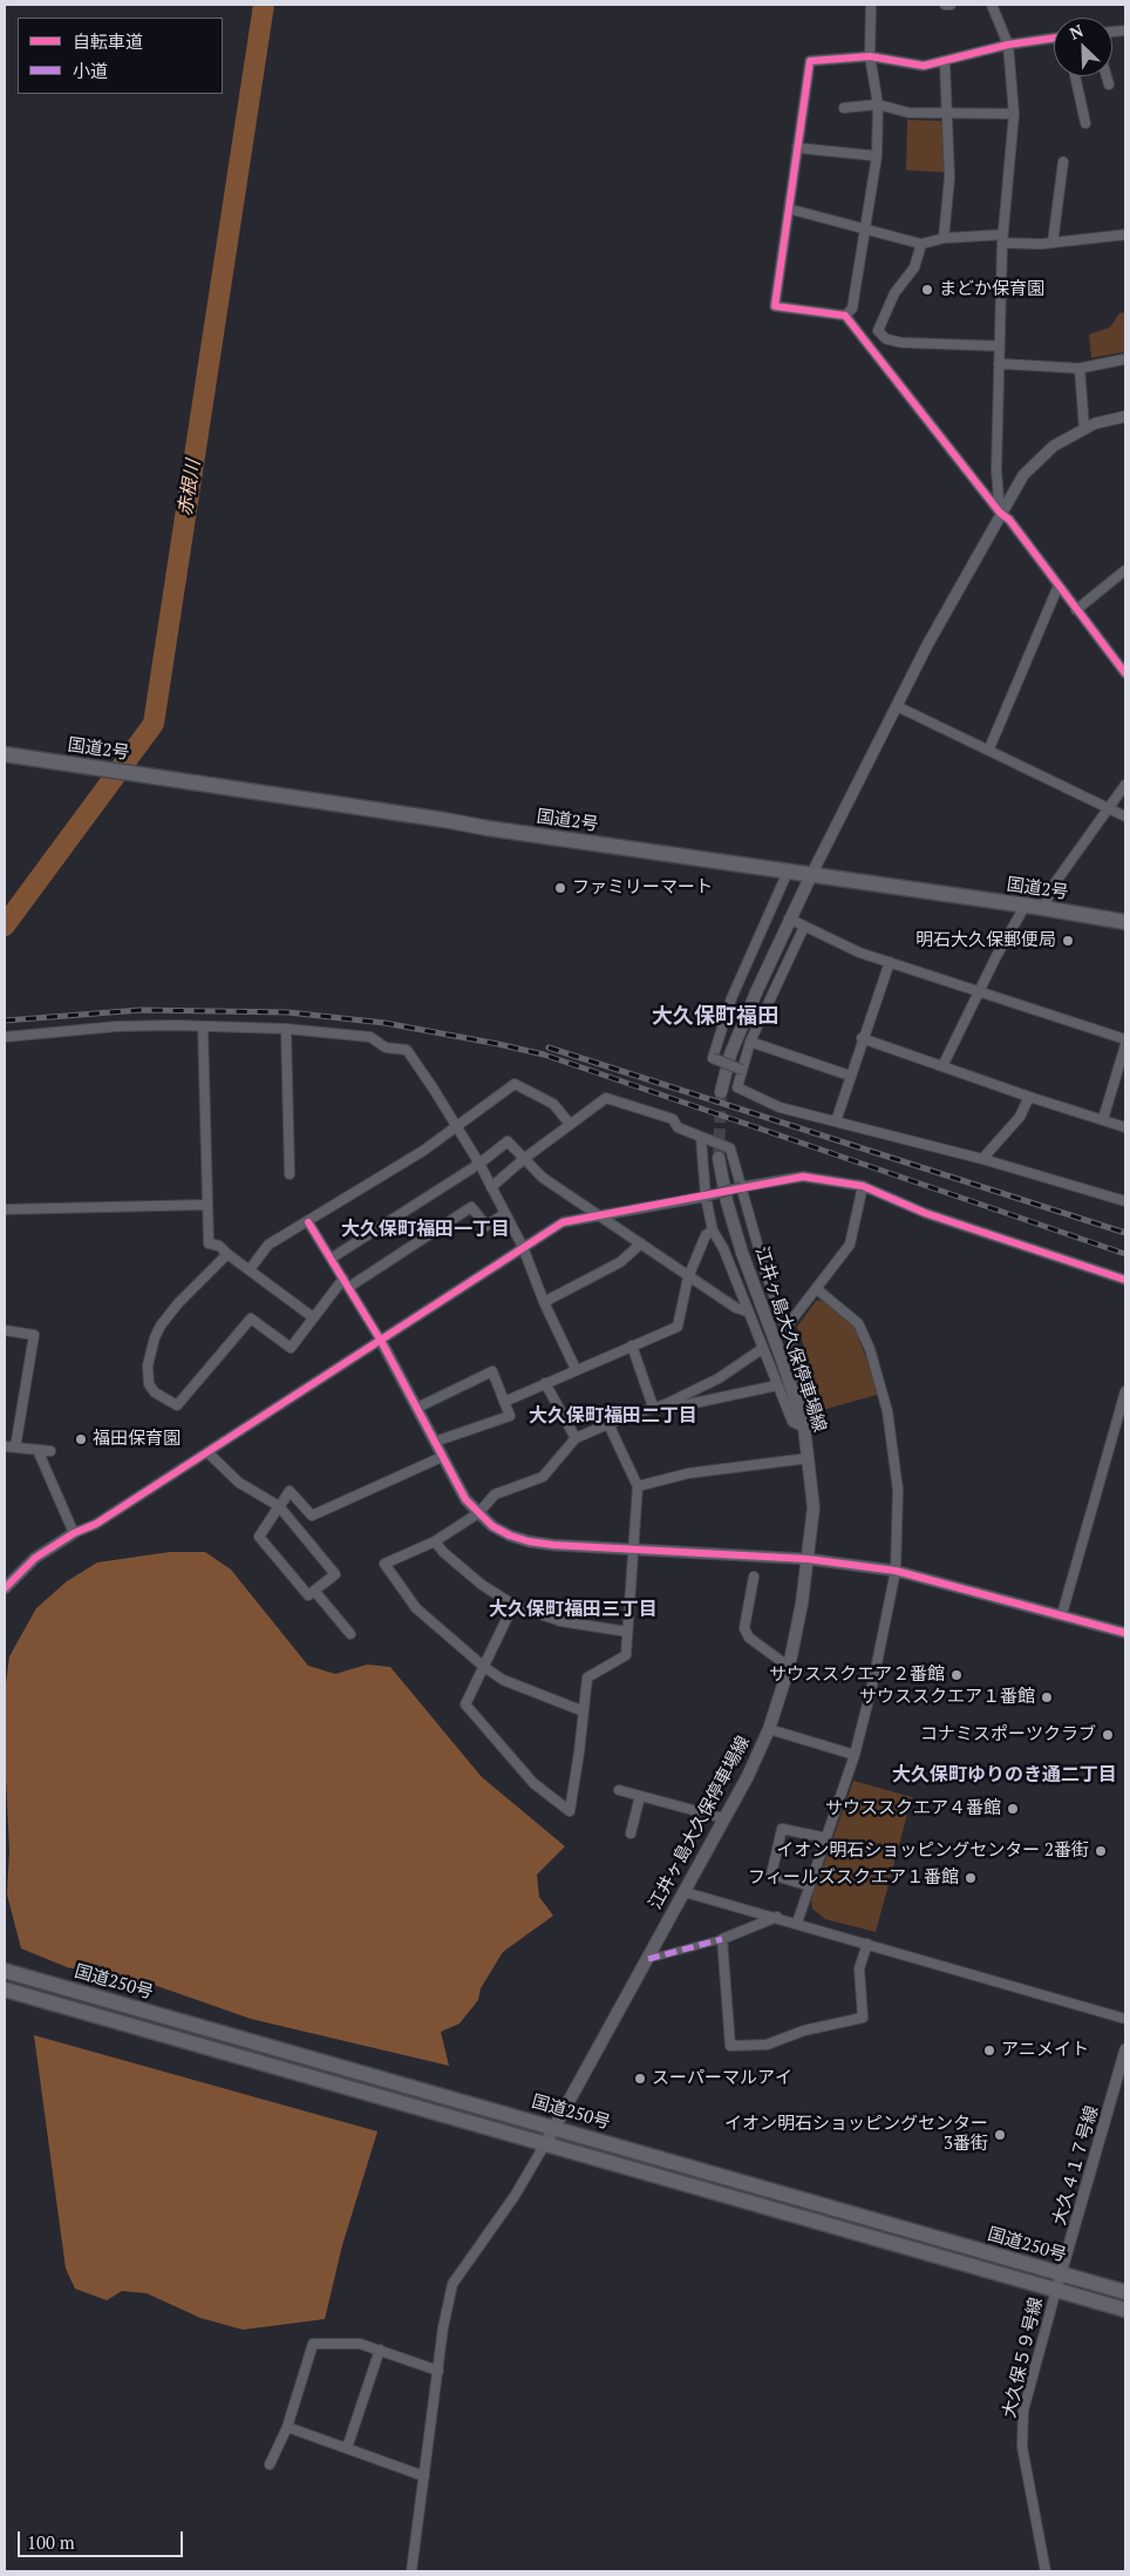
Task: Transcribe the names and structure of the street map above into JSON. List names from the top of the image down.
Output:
{
  "streets": {
    "highway": ["国道2号", "国道250号"],
    "main road": ["江井ヶ島大久保停車場線"],
    "street": ["大久４１７号線", "大久保５９号線"]
  },
  "crossings": [
    ["江井ヶ島大久保停車場線", "国道250号"],
    ["国道250号", "大久４１７号線"],
    ["国道250号", "大久保５９号線"],
    ["大久４１７号線", "大久保５９号線"]
  ],
  "districts": [
    "大久保町福田",
    "大久保町福田一丁目",
    "大久保町福田二丁目",
    "大久保町福田三丁目",
    "大久保町ゆりのき通二丁目"
  ],
  "water": ["赤根川"],
  "places": [
    "まどか保育園",
    "ファミリーマート",
    "明石大久保郵便局",
    "福田保育園",
    "サウススクエア２番館",
    "サウススクエア１番館",
    "コナミスポーツクラブ",
    "サウススクエア４番館",
    "イオン明石ショッピングセンター 2番街",
    "フィールズスクエア１番館",
    "アニメイト",
    "スーパーマルアイ",
    "イオン明石ショッピングセンター 3番街"
  ],
  "legend": ["自転車道", "小道"],
  "scale_bar": "100 m",
  "north": "top left"
}
